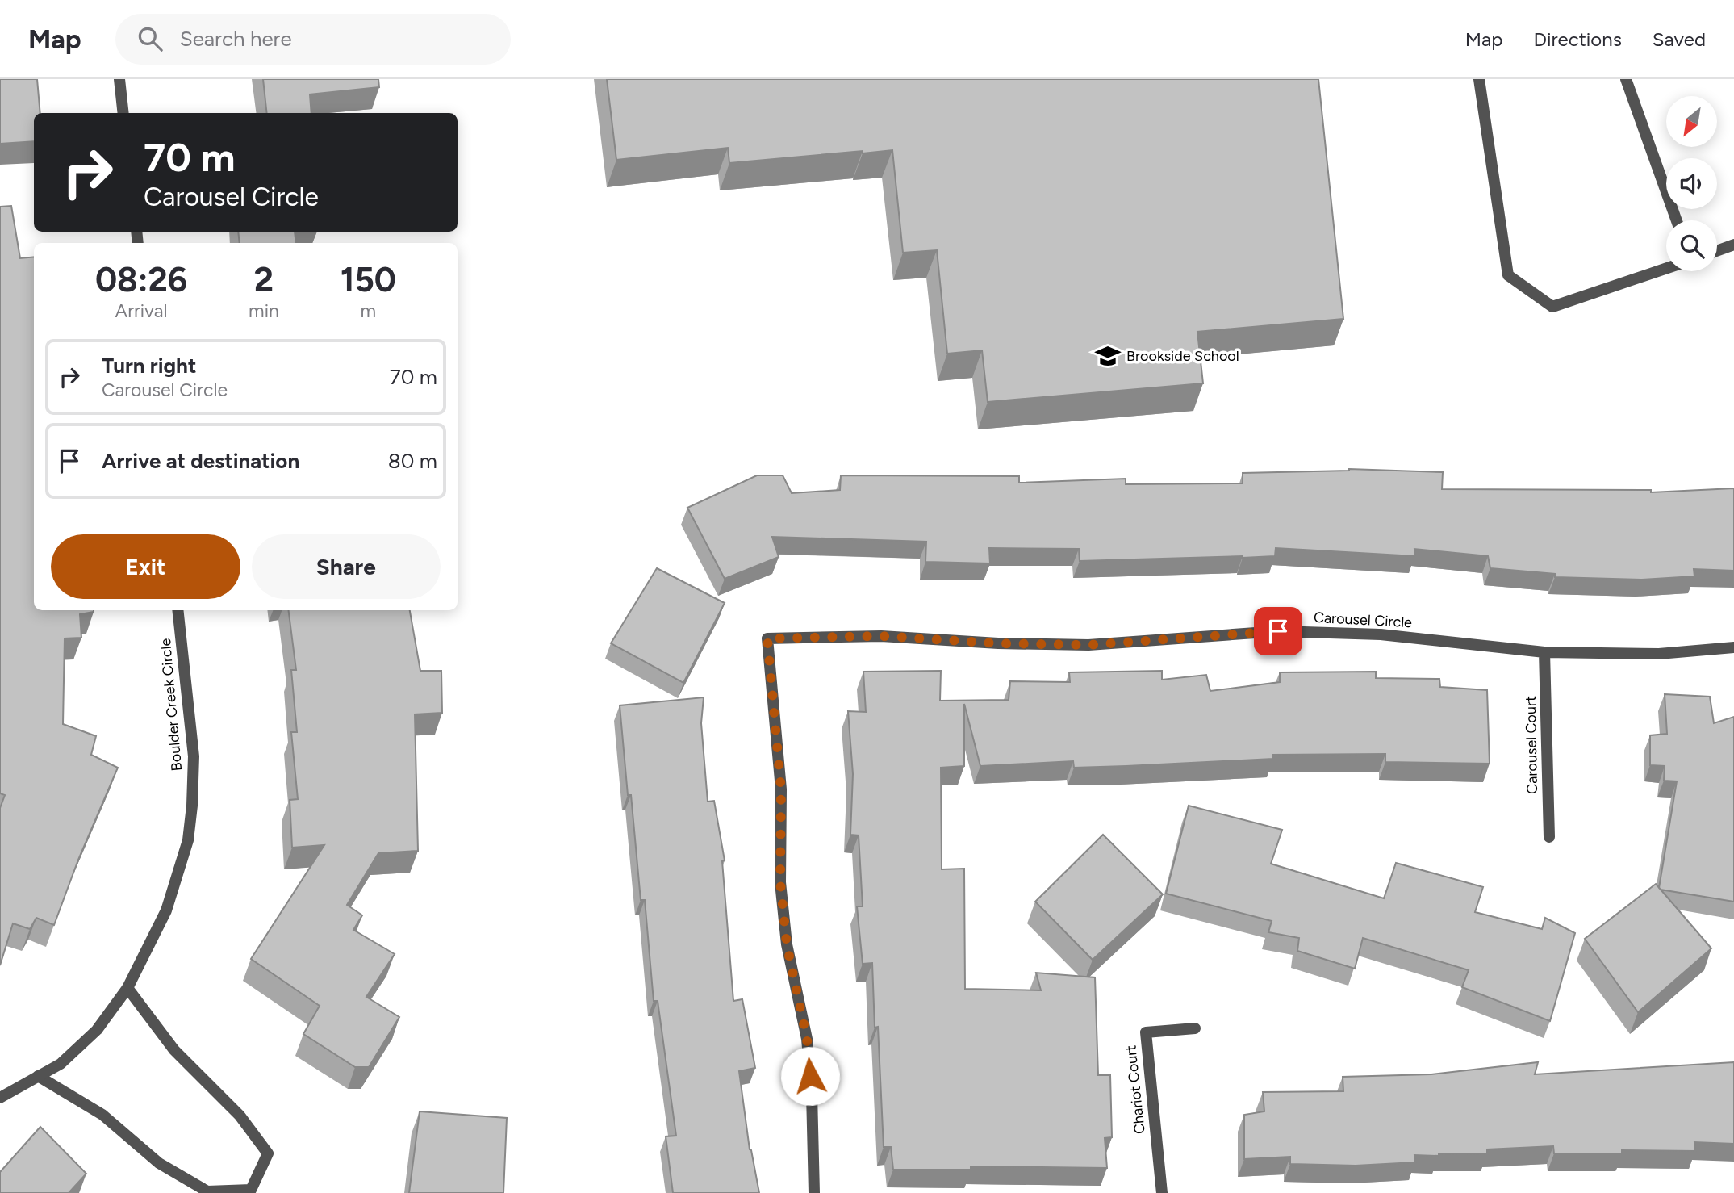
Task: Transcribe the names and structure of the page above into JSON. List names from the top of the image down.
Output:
{
  "streets": {
    "street": [
      "Carousel Circle",
      "Boulder Creek Circle",
      "Carousel Court",
      "Chariot Court"
    ]
  },
  "crossings": [
    ["Carousel Circle", "Carousel Court"]
  ],
  "places": {
    "school or university": ["Brookside School"]
  },
  "north": "bottom left",
  "page": {
    "header": "Map",
    "search": "Search here",
    "nav": ["Map", "Directions", "Saved"],
    "turn": ["70 m", "Carousel Circle"],
    "eta": [
      "08:26",
      "Arrival",
      "2",
      "min",
      "150",
      "m"
    ],
    "list": [
      {
        "name": "Turn right",
        "note": "Carousel Circle",
        "value": "70 m"
      },
      {
        "name": "Arrive at destination",
        "value": "80 m"
      }
    ],
    "buttons": ["Exit", "Share"]
  }
}
